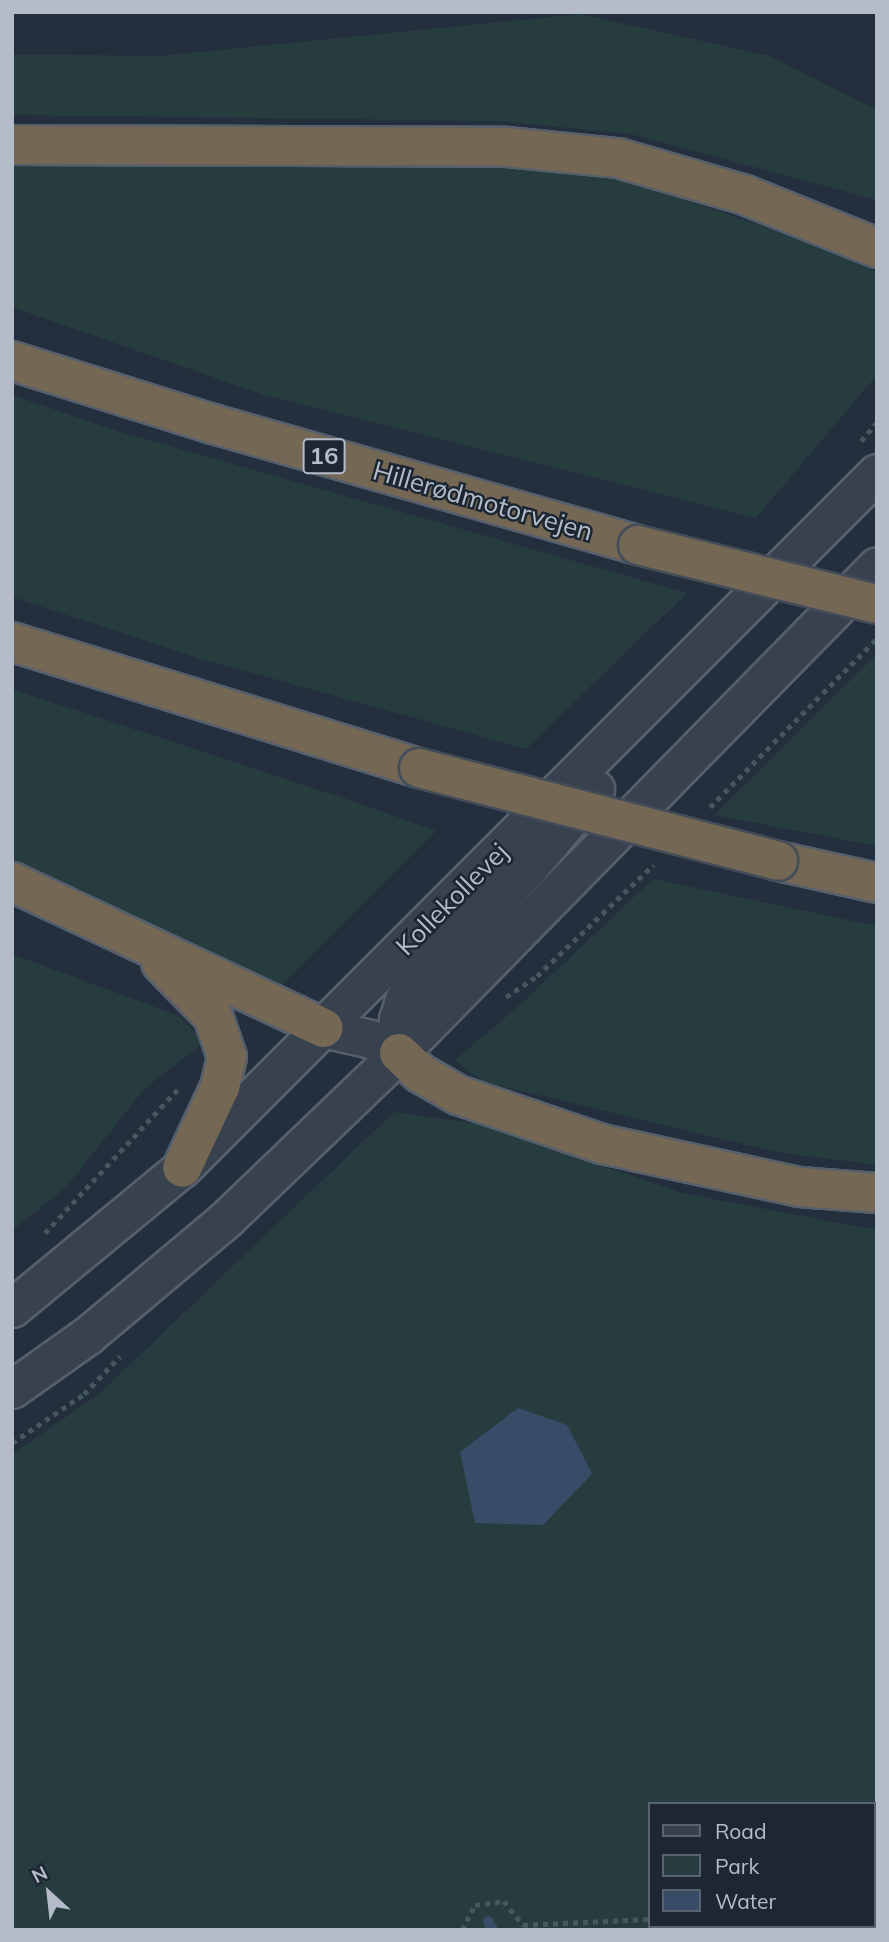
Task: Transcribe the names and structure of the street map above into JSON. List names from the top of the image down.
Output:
{
  "streets": {
    "highway": ["16", "Hillerødmotorvejen"],
    "street": ["Kollekollevej"]
  },
  "legend": ["Road", "Park", "Water"],
  "north": "top left"
}
